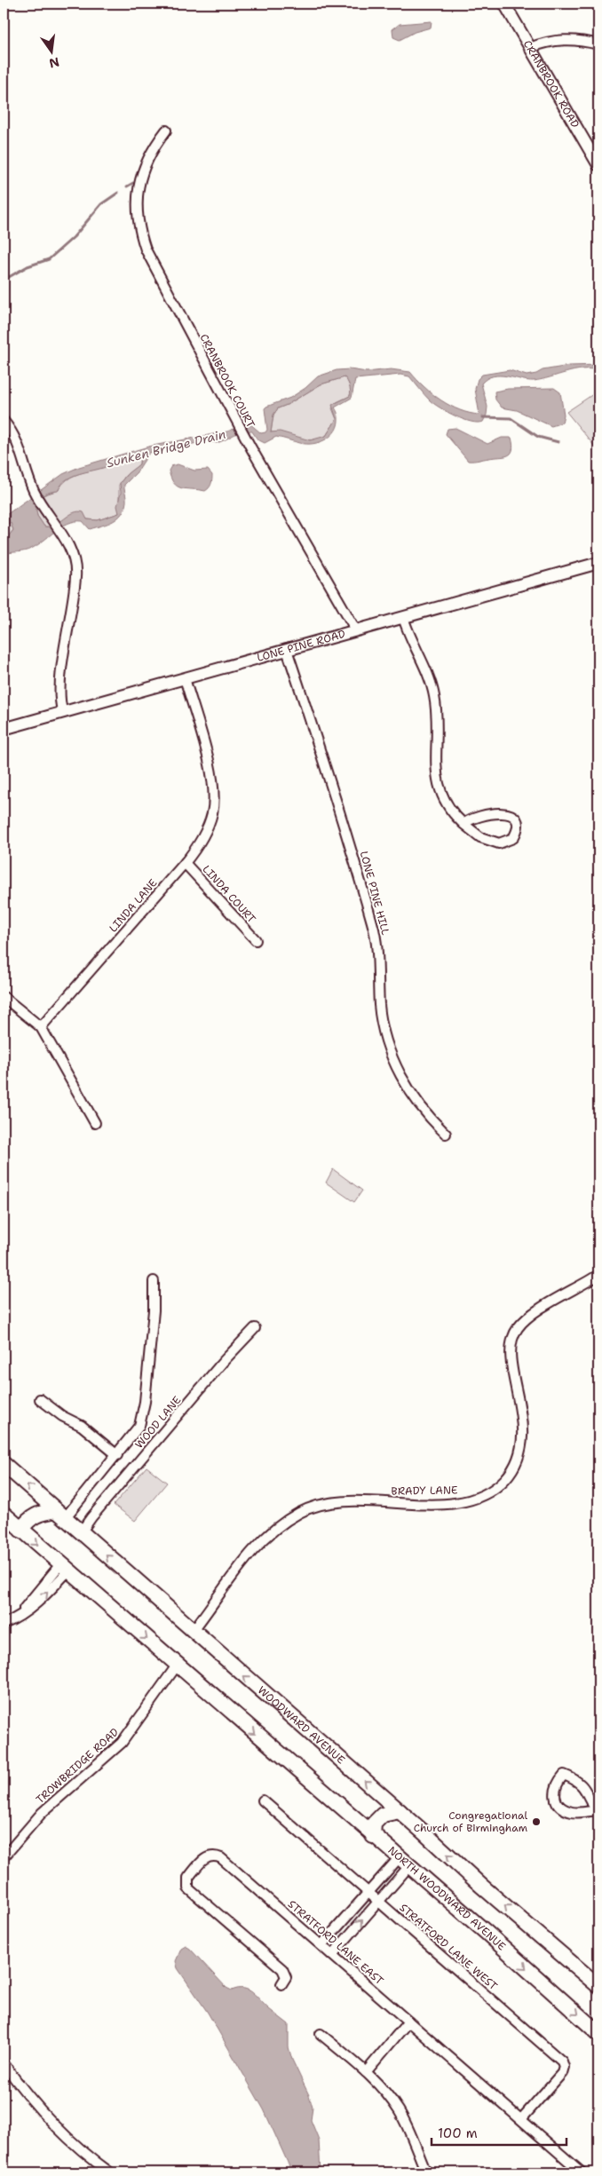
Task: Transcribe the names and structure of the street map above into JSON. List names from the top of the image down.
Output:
{
  "streets": {
    "main road": ["WOODWARD AVENUE", "NORTH WOODWARD AVENUE"],
    "street": [
      "CRANBROOK ROAD",
      "CRANBROOK COURT",
      "LONE PINE ROAD",
      "LONE PINE HILL",
      "LINDA COURT",
      "LINDA LANE",
      "WOOD LANE",
      "BRADY LANE",
      "TROWBRIDGE ROAD",
      "STRATFORD LANE EAST",
      "STRATFORD LANE WEST"
    ]
  },
  "crossings": [
    ["CRANBROOK COURT", "LONE PINE ROAD"],
    ["LONE PINE ROAD", "LONE PINE HILL"],
    ["LONE PINE ROAD", "LINDA LANE"],
    ["LINDA COURT", "LINDA LANE"],
    ["WOOD LANE", "WOODWARD AVENUE"],
    ["BRADY LANE", "WOODWARD AVENUE"],
    ["TROWBRIDGE ROAD", "NORTH WOODWARD AVENUE"],
    ["STRATFORD LANE EAST", "STRATFORD LANE WEST"]
  ],
  "one_way": ["WOODWARD AVENUE", "NORTH WOODWARD AVENUE"],
  "water": ["Sunken Bridge Drain"],
  "places": ["Congregational Church of Birmingham"],
  "scale_bar": "100 m",
  "north": "bottom"
}
